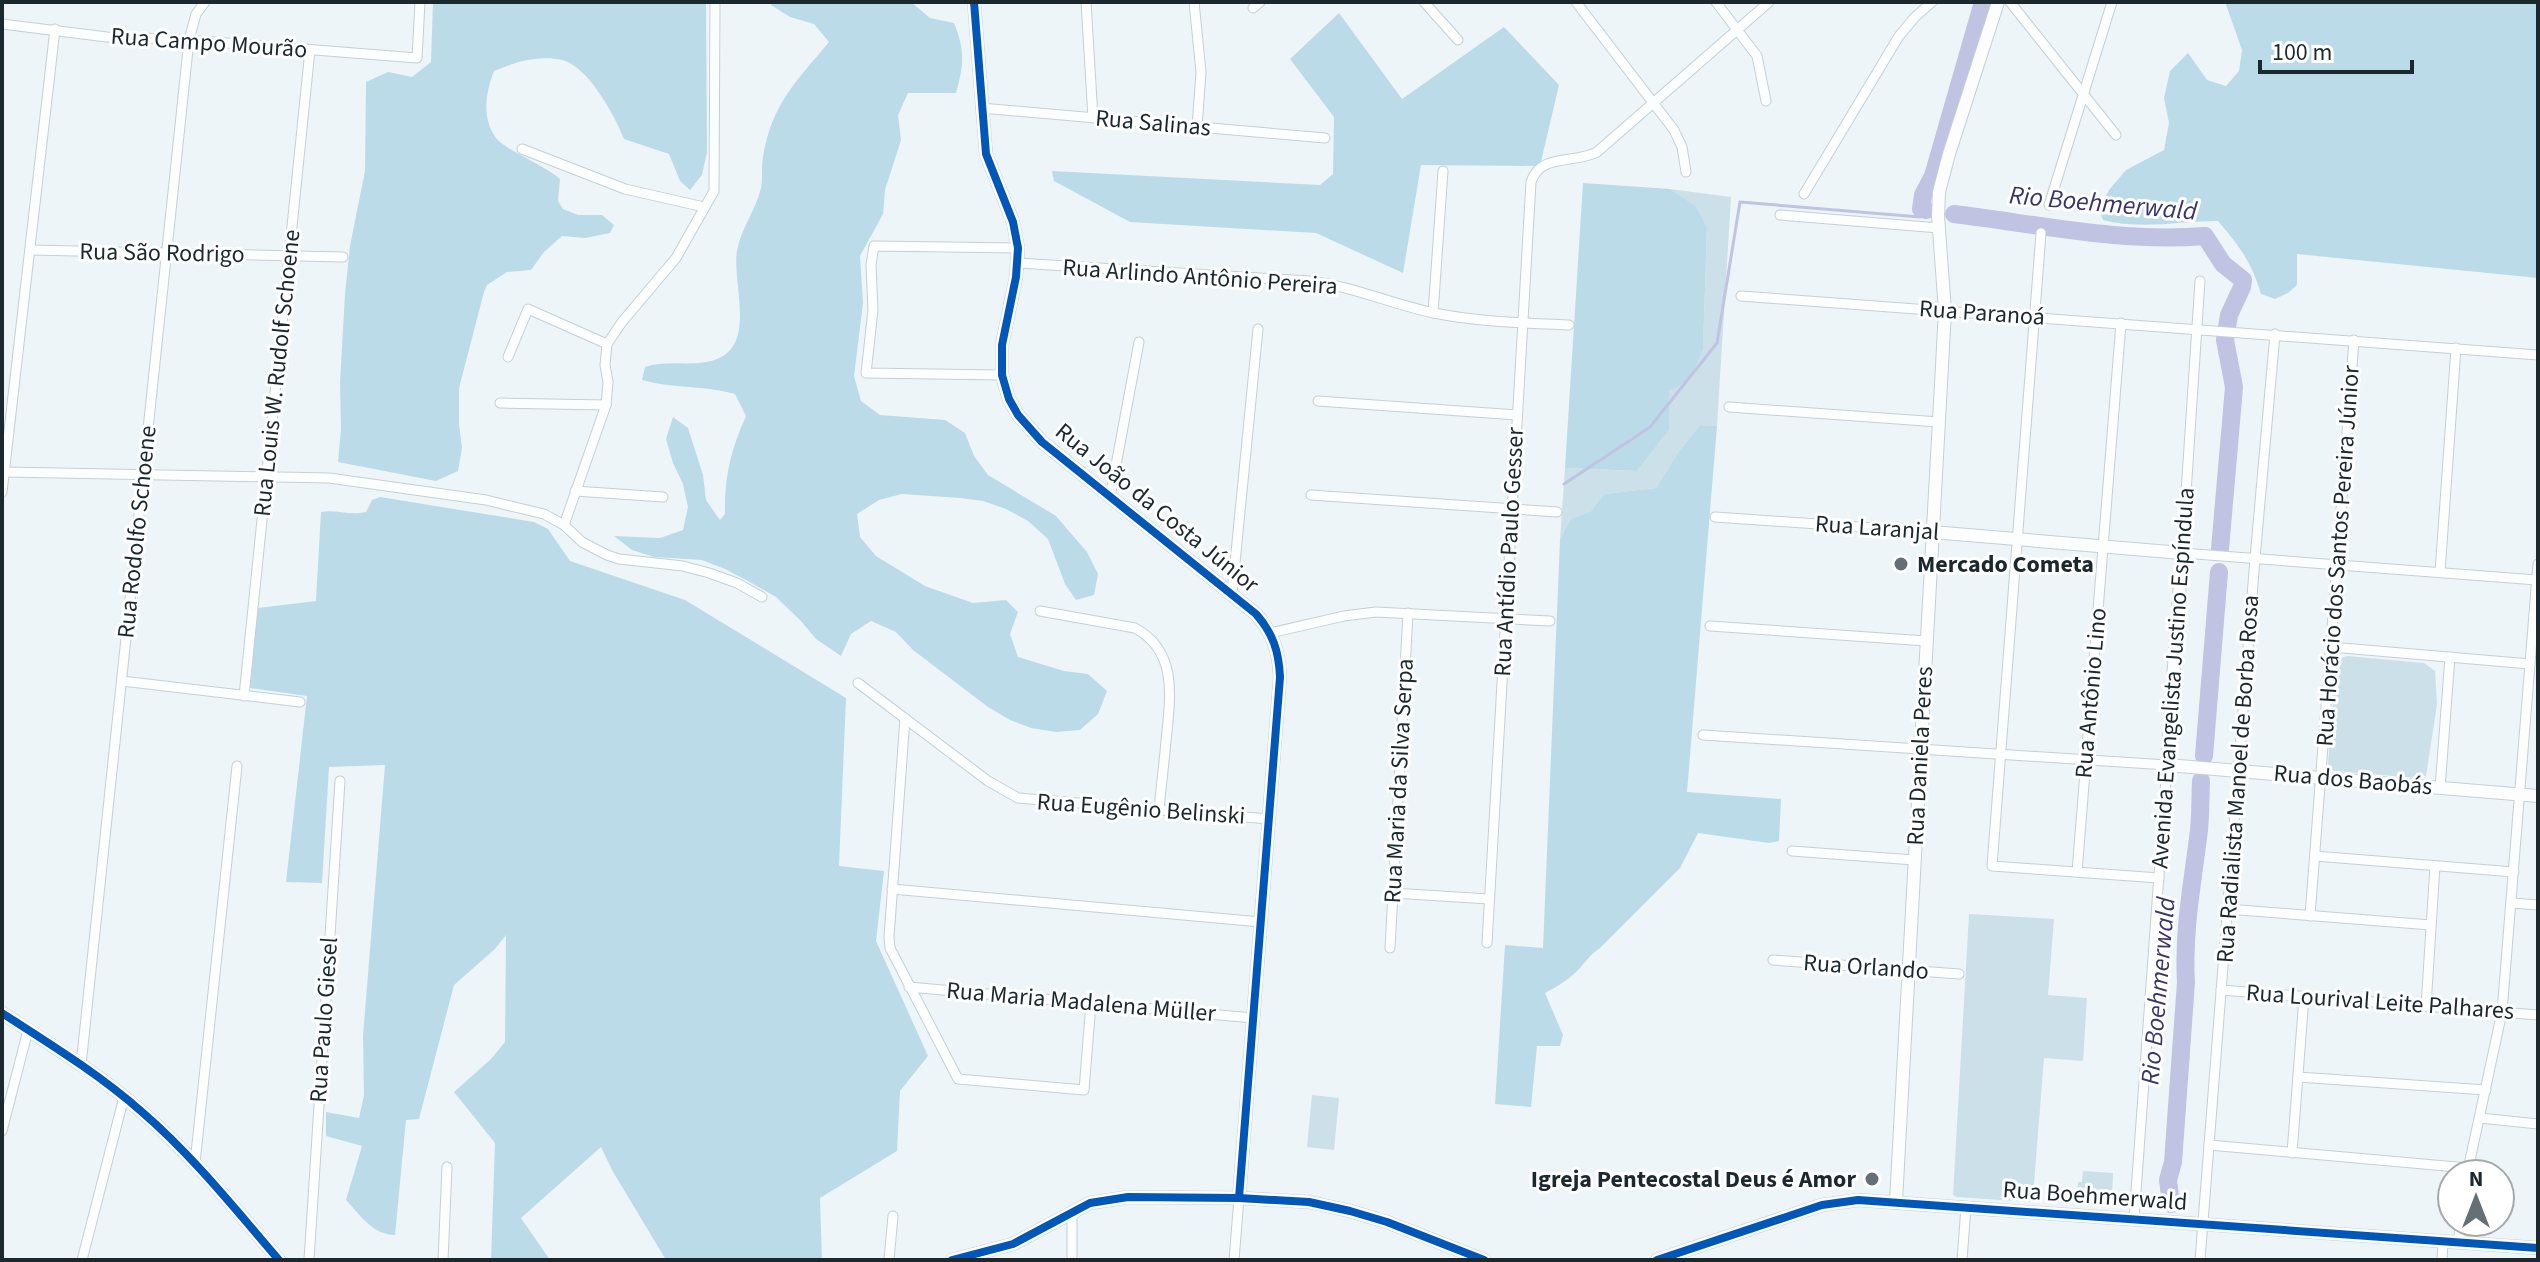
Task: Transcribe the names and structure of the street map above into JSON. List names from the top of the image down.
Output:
{
  "streets": {
    "main road": [
      "Rua João da Costa Júnior",
      "Rua Laranjal",
      "Avenida Evangelista Justino Espíndula",
      "Rua Daniela Peres",
      "Rua dos Baobás",
      "Rua Boehmerwald"
    ],
    "street": [
      "Rua Campo Mourão",
      "Rua Salinas",
      "Rua São Rodrigo",
      "Rua Arlindo Antônio Pereira",
      "Rua Paranoá",
      "Rua Louis W. Rudolf Schoene",
      "Rua Rodolfo Schoene",
      "Rua Antídio Paulo Gesser",
      "Rua Horácio dos Santos Pereira Júnior",
      "Rua Antônio Lino",
      "Rua Radialista Manoel de Borba Rosa",
      "Rua Maria da Silva Serpa",
      "Rua Eugênio Belinski",
      "Rua Orlando",
      "Rua Maria Madalena Müller",
      "Rua Lourival Leite Palhares",
      "Rua Paulo Giesel"
    ]
  },
  "crossings": [
    ["Rua Campo Mourão", "Rua Louis W. Rudolf Schoene"],
    ["Rua Campo Mourão", "Rua Rodolfo Schoene"],
    ["Rua Salinas", "Rua João da Costa Júnior"],
    ["Rua São Rodrigo", "Rua Louis W. Rudolf Schoene"],
    ["Rua São Rodrigo", "Rua Rodolfo Schoene"],
    ["Rua Arlindo Antônio Pereira", "Rua João da Costa Júnior"],
    ["Rua Arlindo Antônio Pereira", "Rua Antídio Paulo Gesser"],
    ["Rua Paranoá", "Rua Horácio dos Santos Pereira Júnior"],
    ["Rua Paranoá", "Avenida Evangelista Justino Espíndula"],
    ["Rua Paranoá", "Rua Antônio Lino"],
    ["Rua Paranoá", "Rua Daniela Peres"],
    ["Rua Paranoá", "Rua Radialista Manoel de Borba Rosa"],
    ["Rua João da Costa Júnior", "Rua Eugênio Belinski"],
    ["Rua João da Costa Júnior", "Rua Maria Madalena Müller"],
    ["Rua Laranjal", "Avenida Evangelista Justino Espíndula"],
    ["Rua Laranjal", "Rua Antônio Lino"],
    ["Rua Laranjal", "Rua Daniela Peres"],
    ["Rua Horácio dos Santos Pereira Júnior", "Rua dos Baobás"],
    ["Avenida Evangelista Justino Espíndula", "Rua dos Baobás"],
    ["Avenida Evangelista Justino Espíndula", "Rua Boehmerwald"],
    ["Rua Daniela Peres", "Rua Orlando"],
    ["Rua Daniela Peres", "Rua Boehmerwald"],
    ["Rua Radialista Manoel de Borba Rosa", "Rua dos Baobás"],
    ["Rua Radialista Manoel de Borba Rosa", "Rua Lourival Leite Palhares"],
    ["Rua Radialista Manoel de Borba Rosa", "Rua Boehmerwald"]
  ],
  "water": ["Rio Boehmerwald"],
  "places": ["Mercado Cometa", "Igreja Pentecostal Deus é Amor"],
  "scale_bar": "100 m",
  "north": "top"
}
